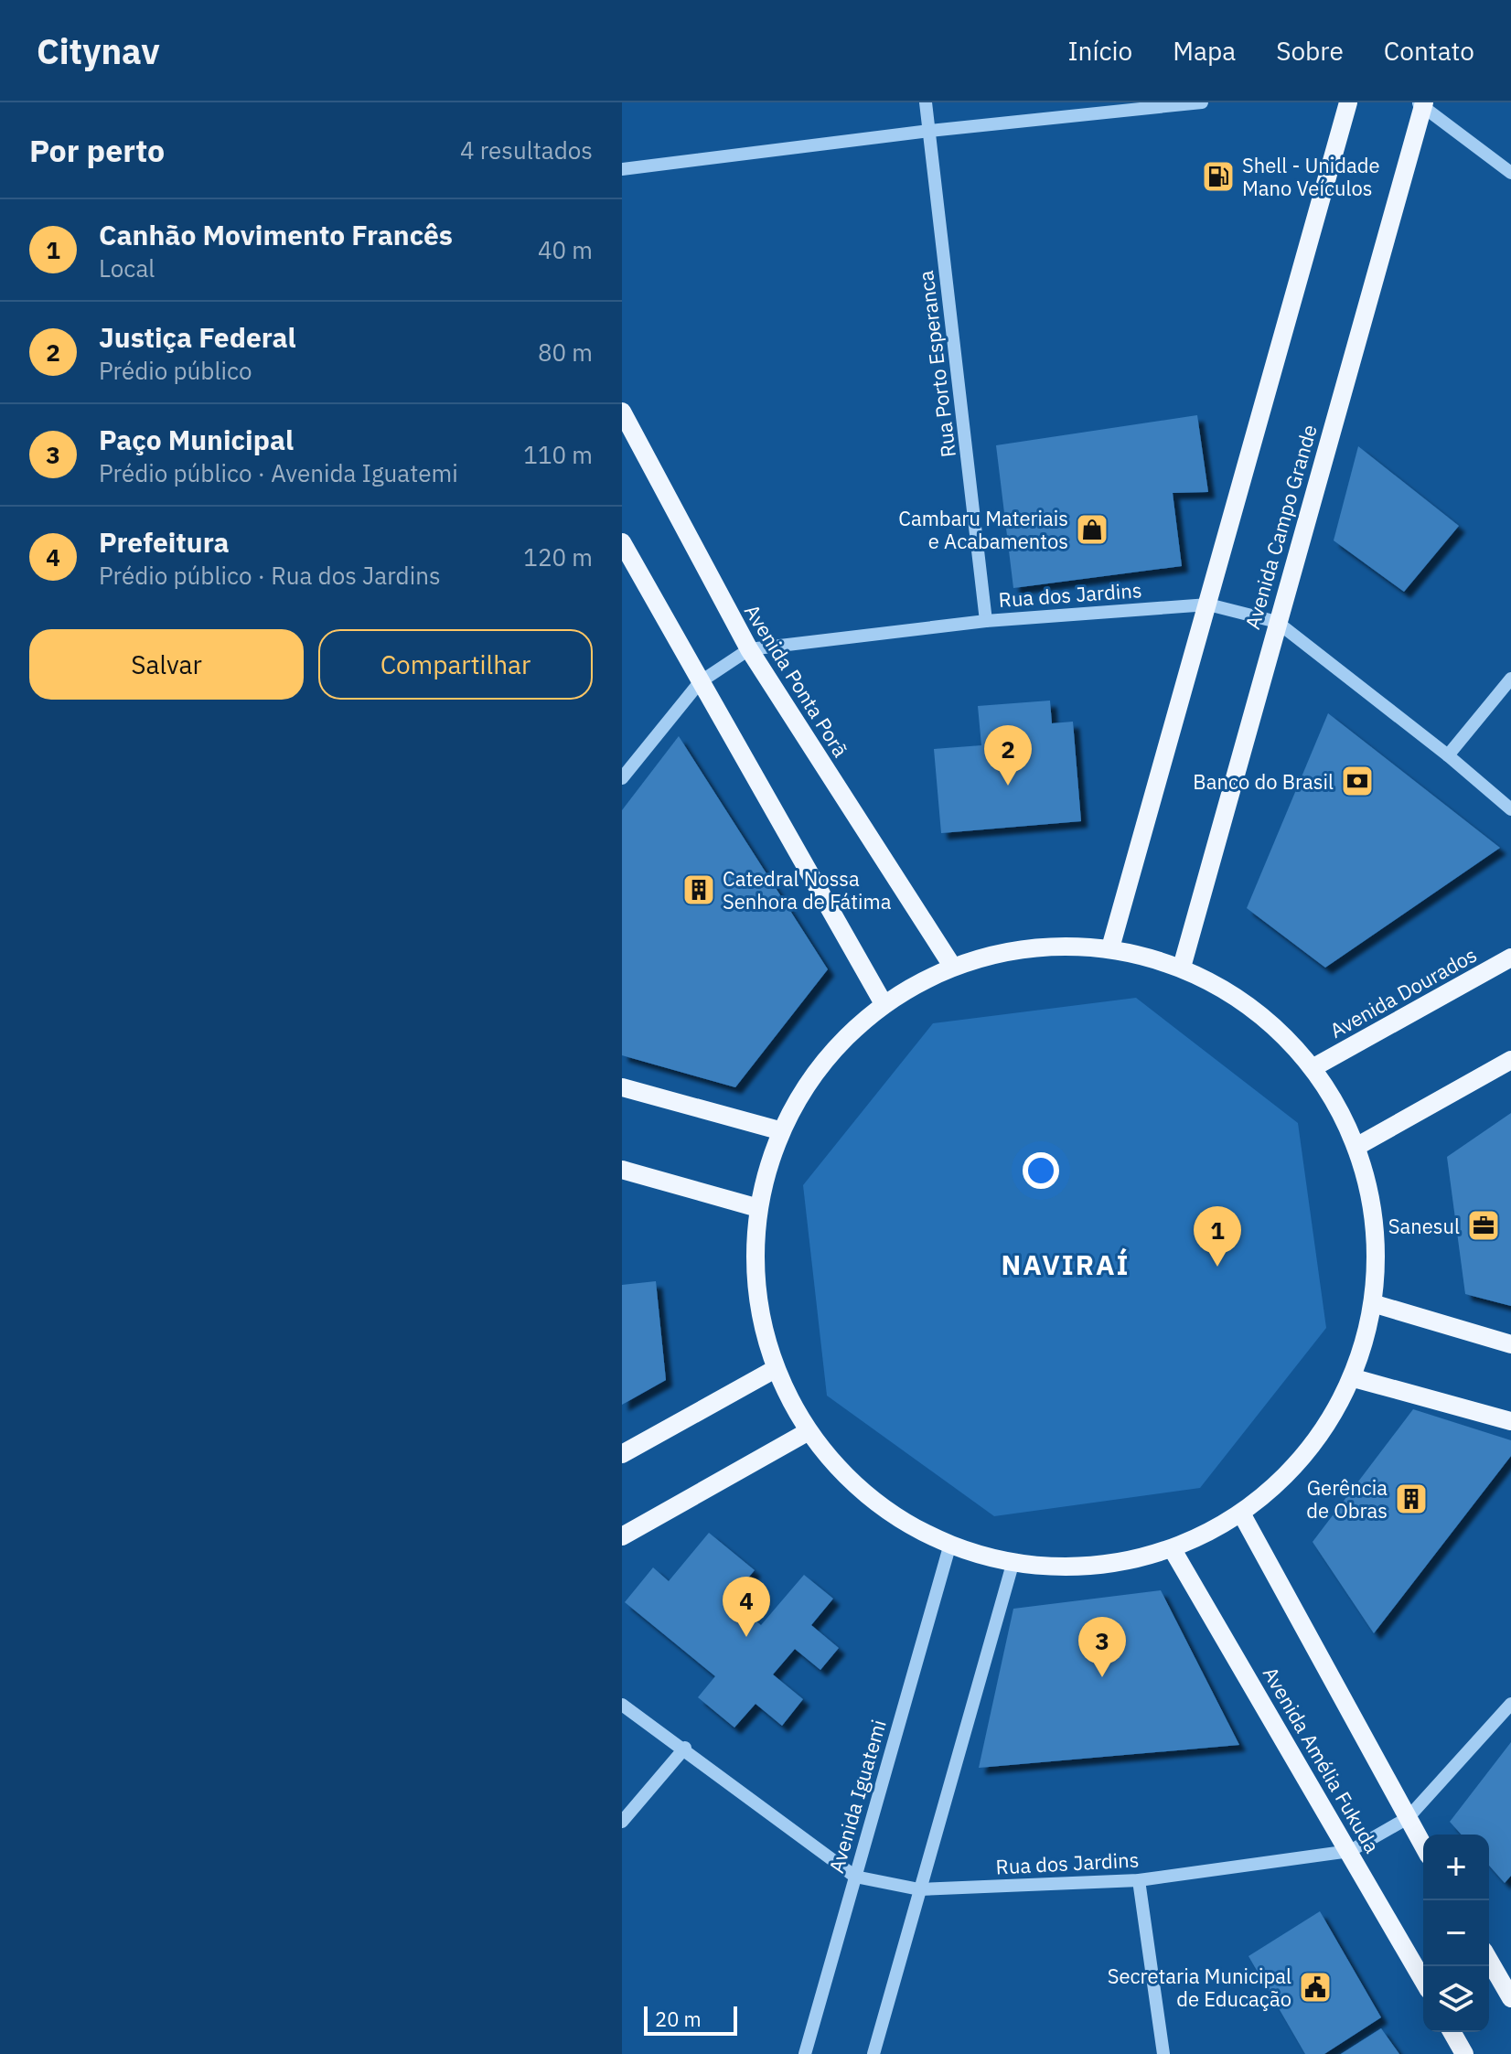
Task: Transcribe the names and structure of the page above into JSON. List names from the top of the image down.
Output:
{
  "streets": {
    "main road": [
      "Avenida Campo Grande",
      "Avenida Ponta Porã",
      "Avenida Dourados",
      "Avenida Amélia Fukuda"
    ],
    "street": ["Rua Porto Esperanca", "Rua dos Jardins", "Avenida Iguatemi"]
  },
  "crossings": [
    ["Rua Porto Esperanca", "Rua dos Jardins"],
    ["Avenida Campo Grande", "Rua dos Jardins"],
    ["Rua dos Jardins", "Avenida Ponta Porã"],
    ["Rua dos Jardins", "Avenida Amélia Fukuda"],
    ["Rua dos Jardins", "Avenida Iguatemi"]
  ],
  "districts": ["NAVIRAÍ"],
  "places": {
    "fuel station": ["Shell - Unidade Mano Veículos"],
    "shop": ["Cambaru Materiais e Acabamentos"],
    "bank": ["Banco do Brasil"],
    "building": ["Catedral Nossa Senhora de Fátima", "Gerência de Obras"],
    "office": ["Sanesul"],
    "public building": ["Secretaria Municipal de Educação"]
  },
  "scale_bar": "20 m",
  "page": {
    "header": "Citynav",
    "nav": [
      "Início",
      "Mapa",
      "Sobre",
      "Contato"
    ],
    "heading": ["Por perto", "4 resultados"],
    "list": [
      {
        "mark": "1",
        "name": "Canhão Movimento Francês",
        "note": "Local",
        "value": "40 m"
      },
      {
        "mark": "2",
        "name": "Justiça Federal",
        "note": "Prédio público",
        "value": "80 m"
      },
      {
        "mark": "3",
        "name": "Paço Municipal",
        "note": "Prédio público · Avenida Iguatemi",
        "value": "110 m"
      },
      {
        "mark": "4",
        "name": "Prefeitura",
        "note": "Prédio público · Rua dos Jardins",
        "value": "120 m"
      }
    ],
    "buttons": ["Salvar", "Compartilhar"],
    "pins": [
      "2",
      "1",
      "4",
      "3"
    ],
    "map_buttons": ["+", "−"],
    "scale": "20 m"
  }
}
